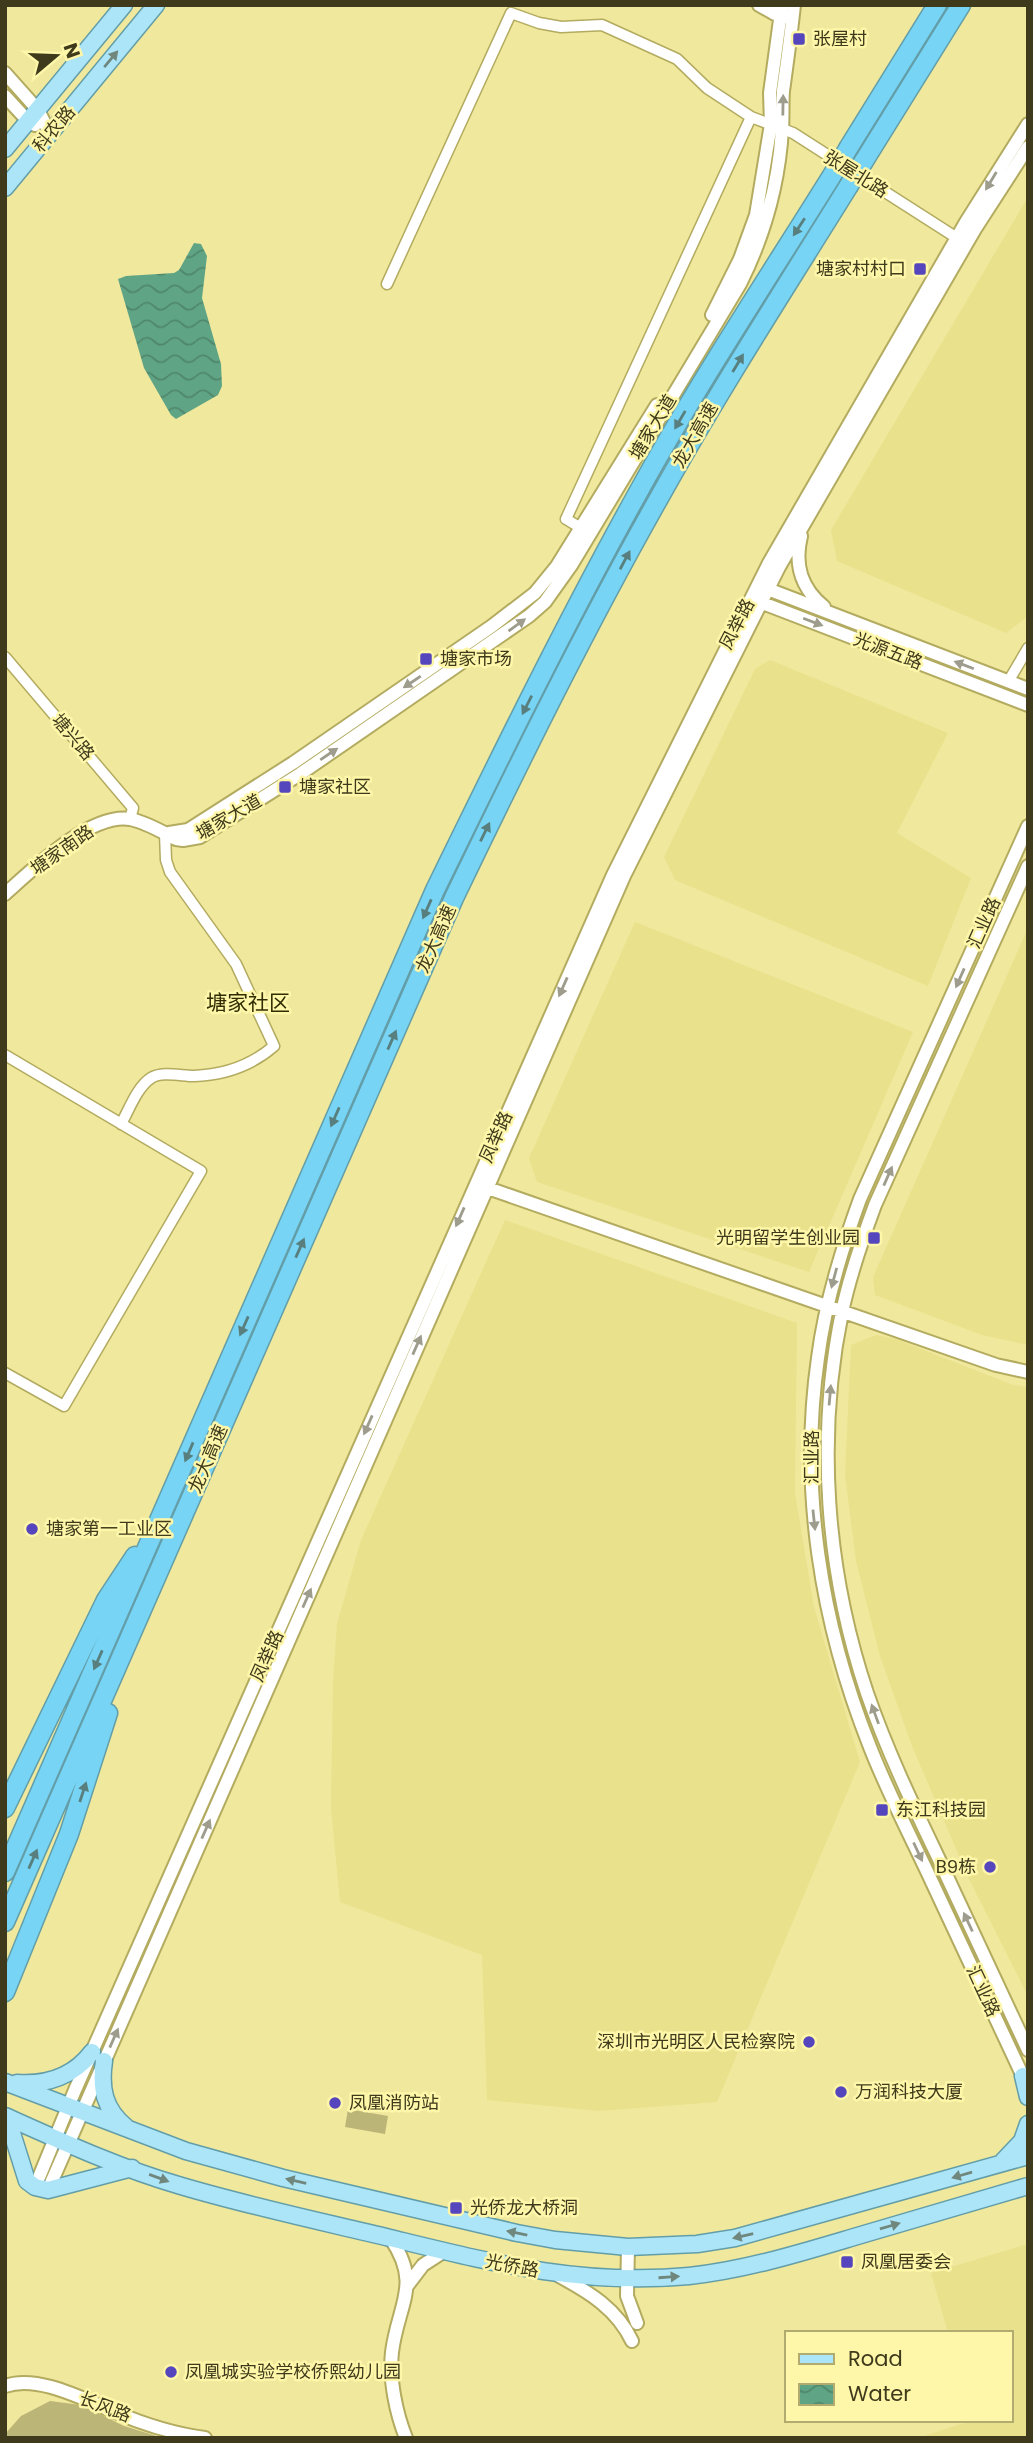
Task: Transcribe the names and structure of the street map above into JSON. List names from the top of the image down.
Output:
{
  "streets": {
    "highway": ["龙大高速"],
    "main road": ["科农路", "光侨路"],
    "street": [
      "张屋北路",
      "塘家大道",
      "凤举路",
      "光源五路",
      "塘兴路",
      "塘家南路",
      "汇业路",
      "长风路"
    ]
  },
  "crossings": [
    ["张屋北路", "塘家大道"],
    ["张屋北路", "凤举路"],
    ["凤举路", "光源五路"],
    ["凤举路", "光侨路"],
    ["塘兴路", "塘家南路"]
  ],
  "districts": ["塘家社区"],
  "places": {
    "transit": [
      "张屋村",
      "塘家村村口",
      "塘家市场",
      "塘家社区",
      "光明留学生创业园",
      "东江科技园",
      "光侨龙大桥洞",
      "凤凰居委会"
    ],
    "other": [
      "塘家第一工业区",
      "B9栋",
      "深圳市光明区人民检察院",
      "万润科技大厦",
      "凤凰消防站",
      "凤凰城实验学校侨熙幼儿园"
    ]
  },
  "legend": ["Road", "Water"],
  "north": "right"
}
